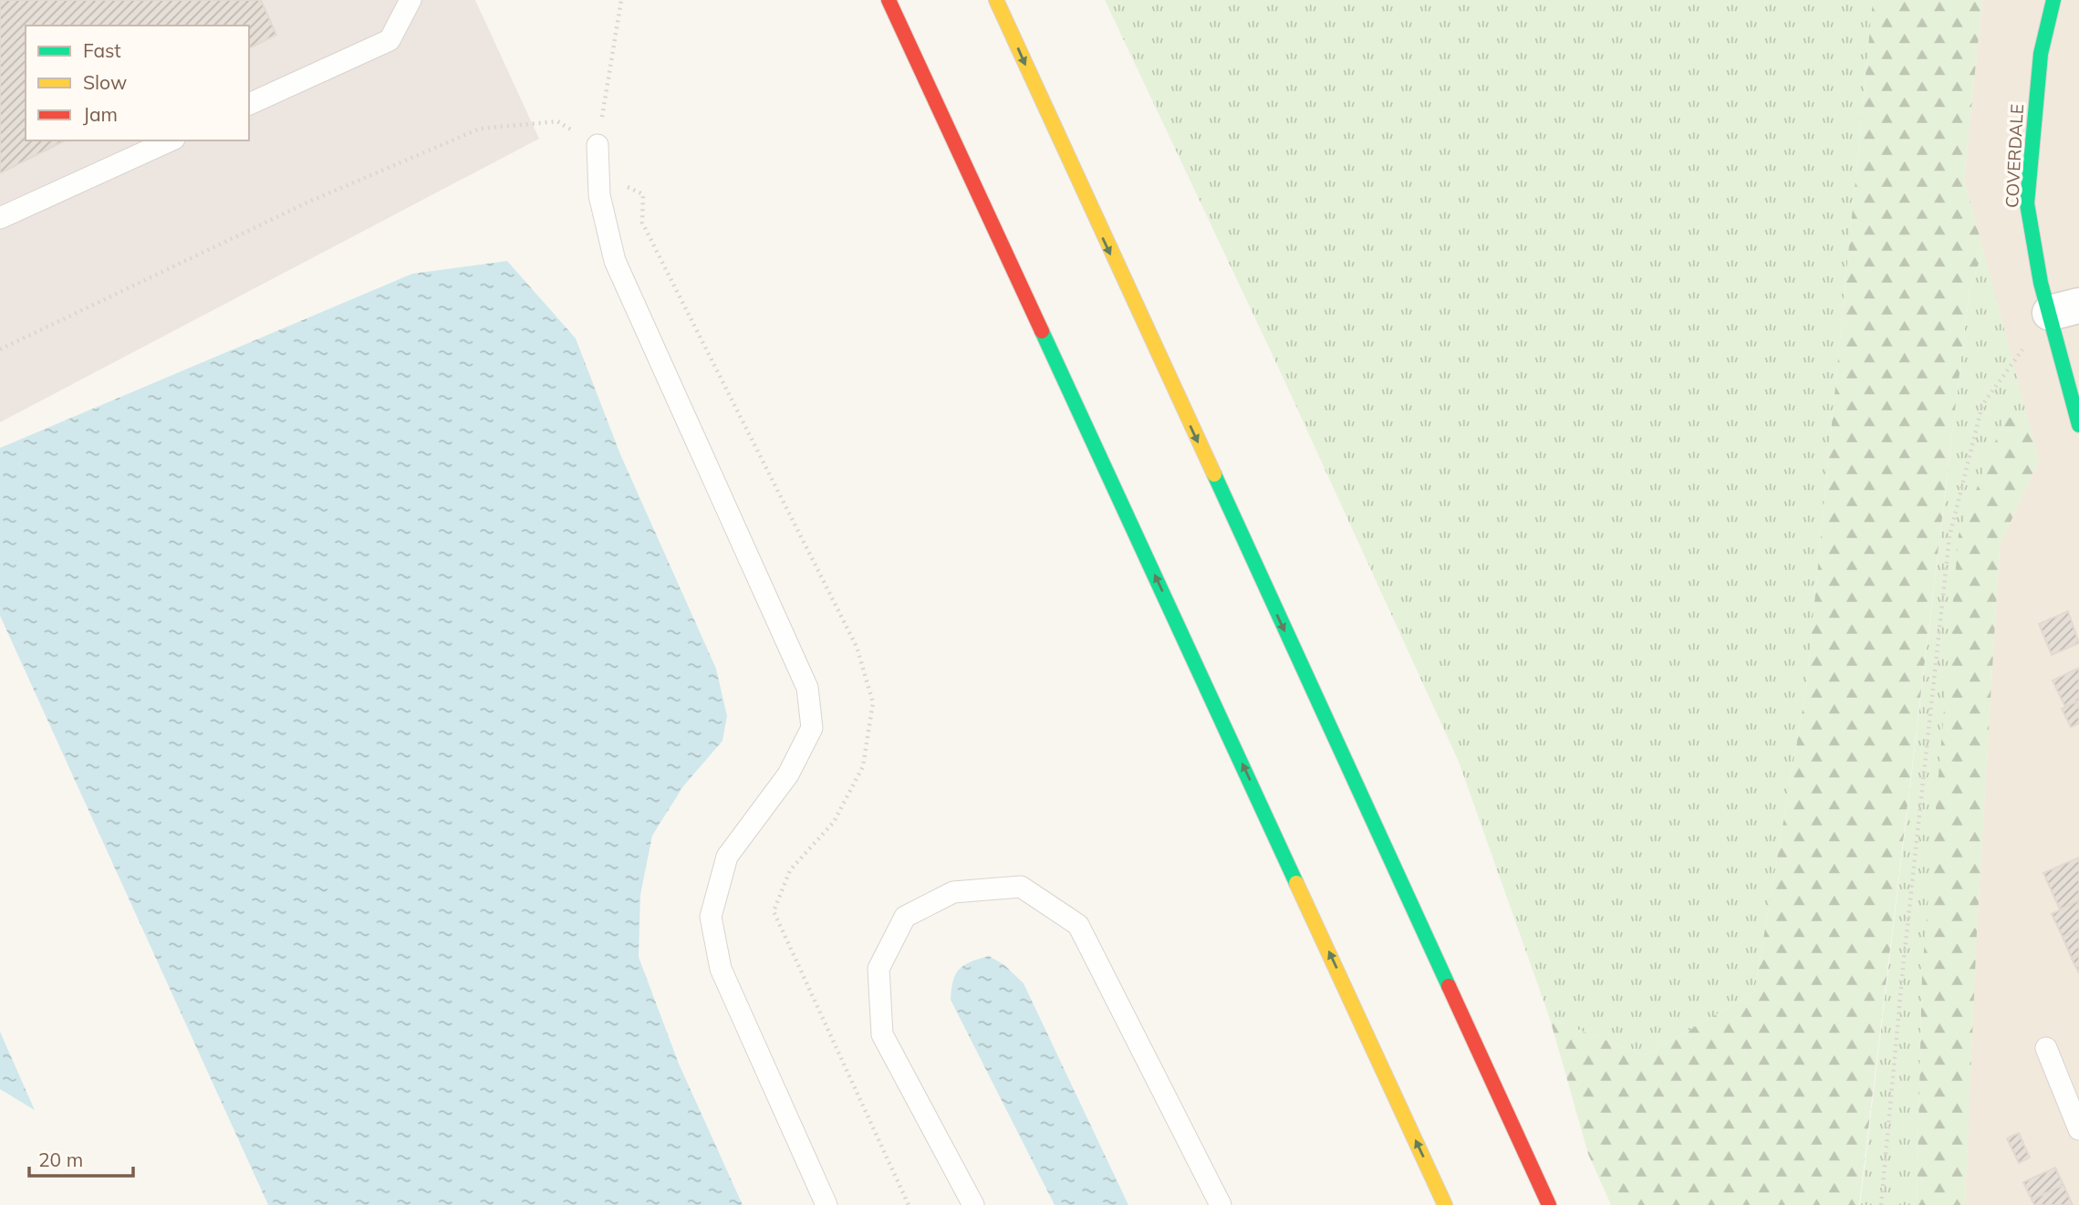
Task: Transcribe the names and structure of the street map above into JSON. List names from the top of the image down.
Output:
{
  "streets": {
    "main road": ["COVERDALE"]
  },
  "legend": ["Fast", "Slow", "Jam"],
  "scale_bar": "20 m"
}
